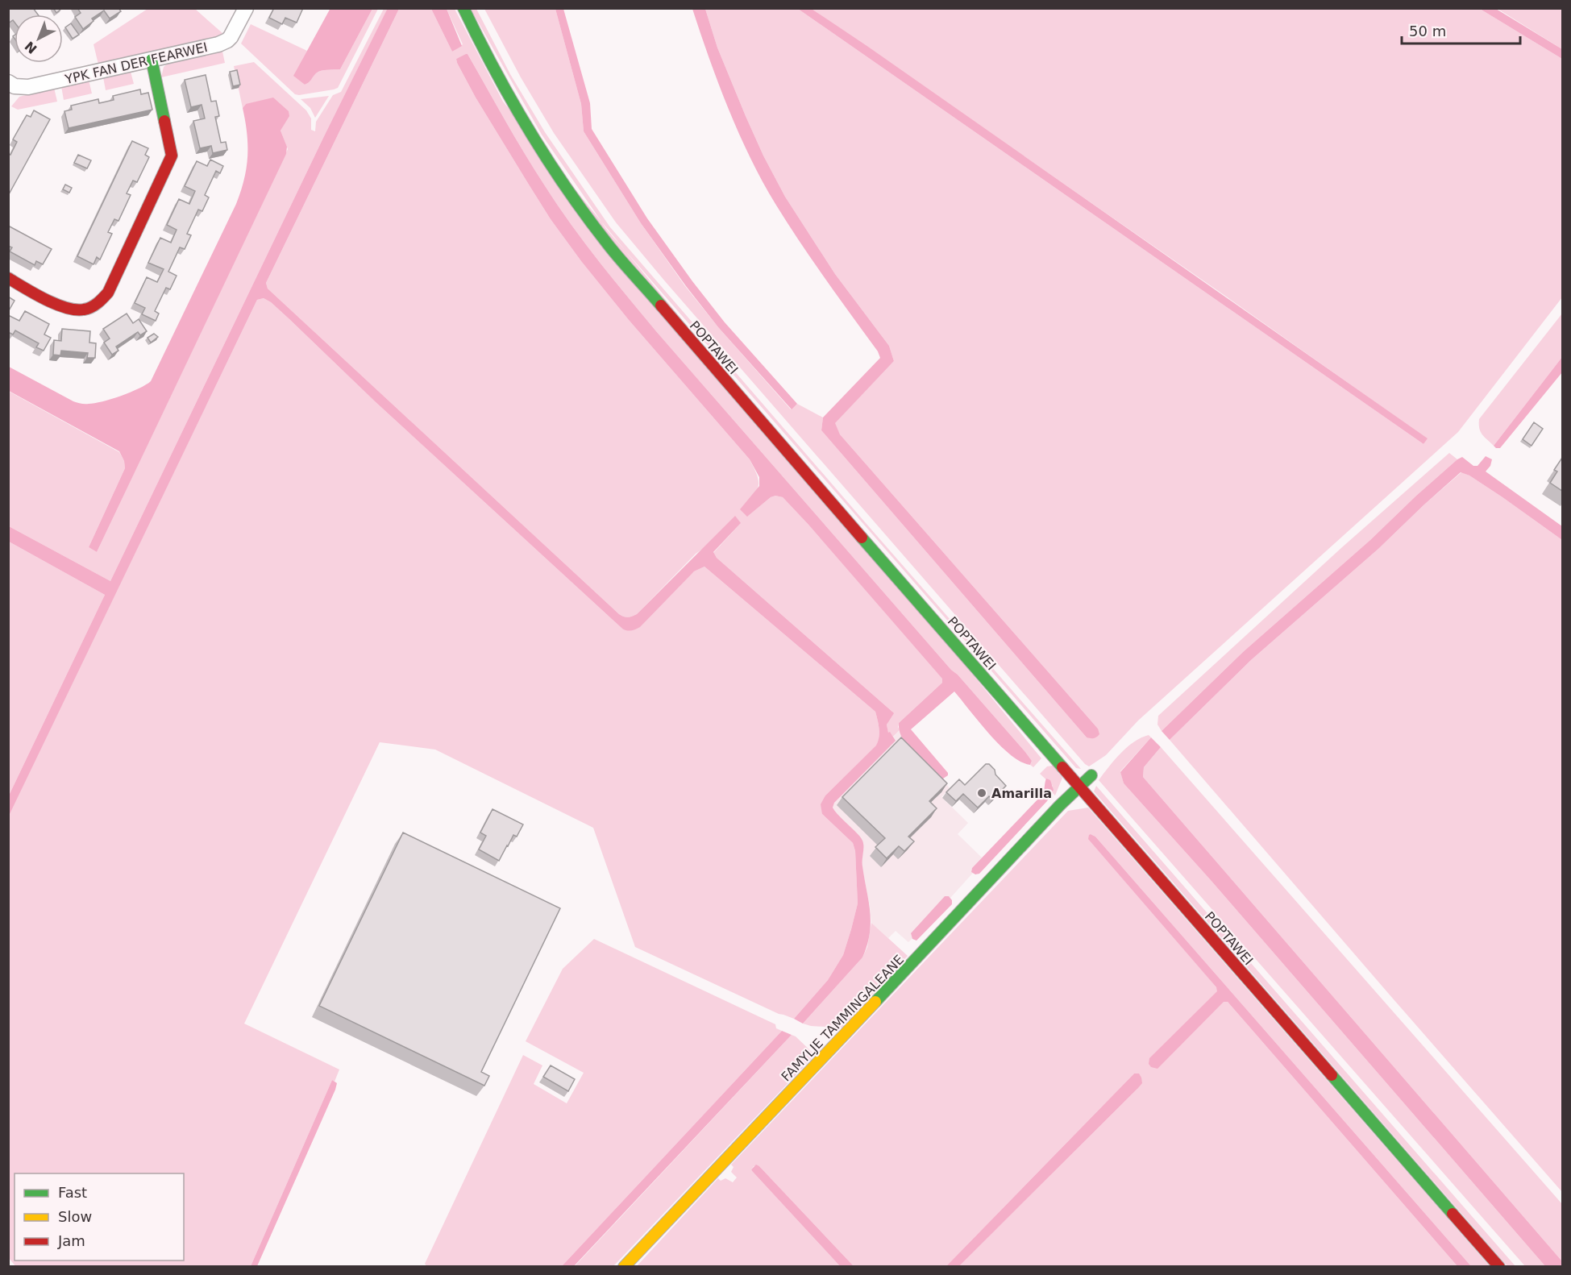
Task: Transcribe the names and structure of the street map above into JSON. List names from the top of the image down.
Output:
{
  "streets": {
    "main road": ["POPTAWEI", "FAMYLJE TAMMINGALEANE"],
    "street": ["YPK FAN DER FEARWEI"]
  },
  "crossings": [
    ["POPTAWEI", "FAMYLJE TAMMINGALEANE"]
  ],
  "places": ["Amarilla"],
  "legend": ["Fast", "Slow", "Jam"],
  "scale_bar": "50 m",
  "north": "bottom left"
}
